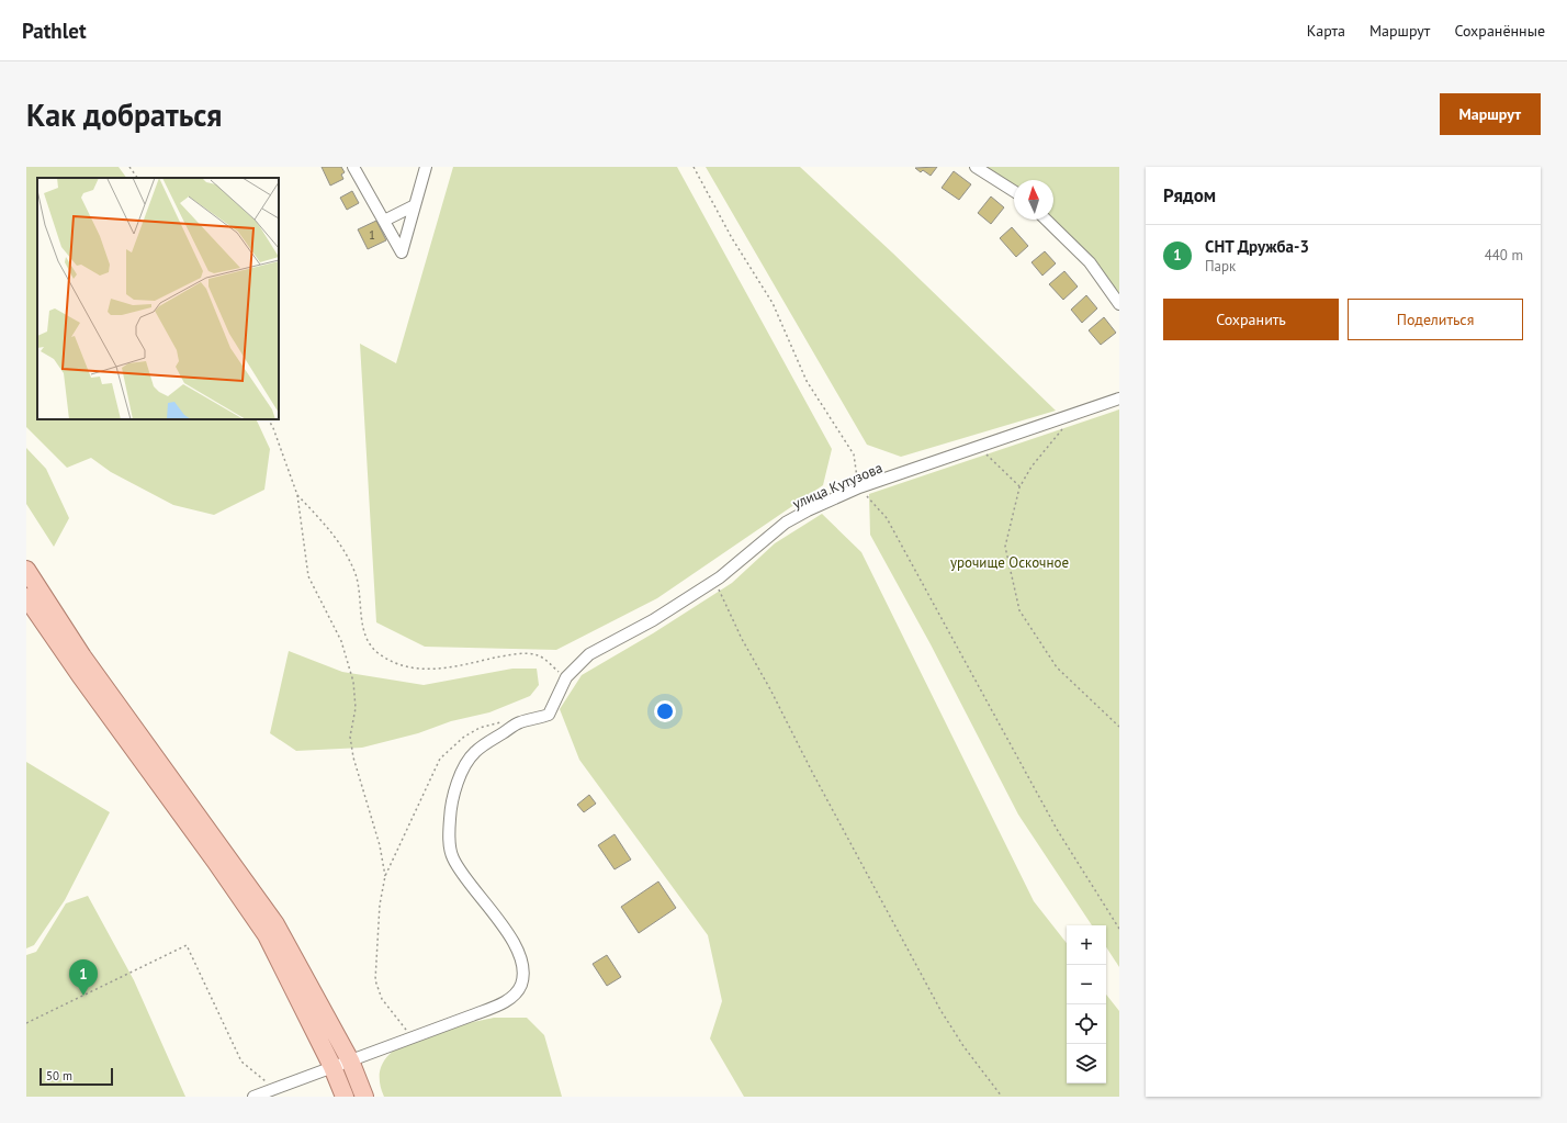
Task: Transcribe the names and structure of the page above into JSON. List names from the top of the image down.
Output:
{
  "streets": {
    "street": ["улица Кутузова"]
  },
  "parks": ["урочище Оскочное"],
  "house_numbers": ["1"],
  "scale_bar": "50 m",
  "north": "top",
  "page": {
    "header": "Pathlet",
    "nav": ["Карта", "Маршрут", "Сохранённые"],
    "buttons": [
      "Маршрут",
      ["Сохранить", "Поделиться"]
    ],
    "title": "Как добраться",
    "heading": "Рядом",
    "list": [
      {
        "mark": "1",
        "name": "СНТ Дружба-3",
        "note": "Парк",
        "value": "440 m"
      }
    ],
    "map_buttons": ["+", "−"],
    "pins": "1",
    "scale": "50 m"
  }
}
